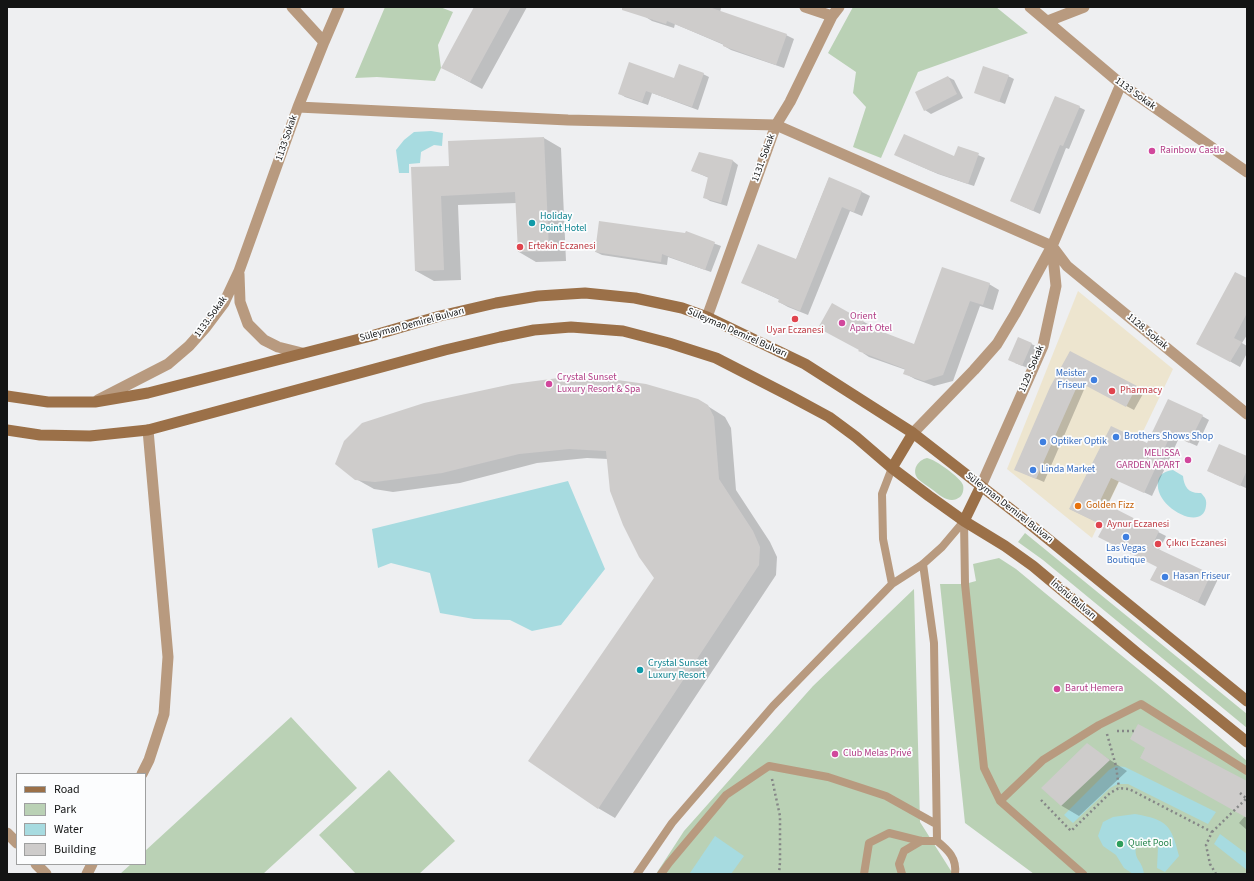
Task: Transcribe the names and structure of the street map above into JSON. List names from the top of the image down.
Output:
{
  "streets": {
    "main road": ["Süleyman Demirel Bulvarı", "İnönü Bulvarı"],
    "street": [
      "1133 Sokak",
      "1131. Sokak",
      "1133.Sokak",
      "1128. Sokak",
      "1129. Sokak"
    ]
  },
  "crossings": [
    ["1133 Sokak", "1133.Sokak"],
    ["1133 Sokak", "1129. Sokak"],
    ["1131. Sokak", "Süleyman Demirel Bulvarı"],
    ["1133.Sokak", "Süleyman Demirel Bulvarı"],
    ["Süleyman Demirel Bulvarı", "1129. Sokak"],
    ["1128. Sokak", "1129. Sokak"]
  ],
  "places": [
    "Rainbow Castle",
    "Holiday Point Hotel",
    "Ertekin Eczanesi",
    "Uyar Eczanesi",
    "Orient Apart Otel",
    "Meister Friseur",
    "Crystal Sunset Luxury Resort & Spa",
    "Pharmacy",
    "Brothers Shows Shop",
    "Optiker Optik",
    "MELISSA GARDEN APART",
    "Linda Market",
    "Golden Fizz",
    "Aynur Eczanesi",
    "Las Vegas Boutique",
    "Çıkıcı Eczanesi",
    "Hasan Friseur",
    "Crystal Sunset Luxury Resort",
    "Barut Hemera",
    "Club Melas Privé",
    "Quiet Pool"
  ],
  "legend": [
    "Road",
    "Park",
    "Water",
    "Building"
  ]
}
